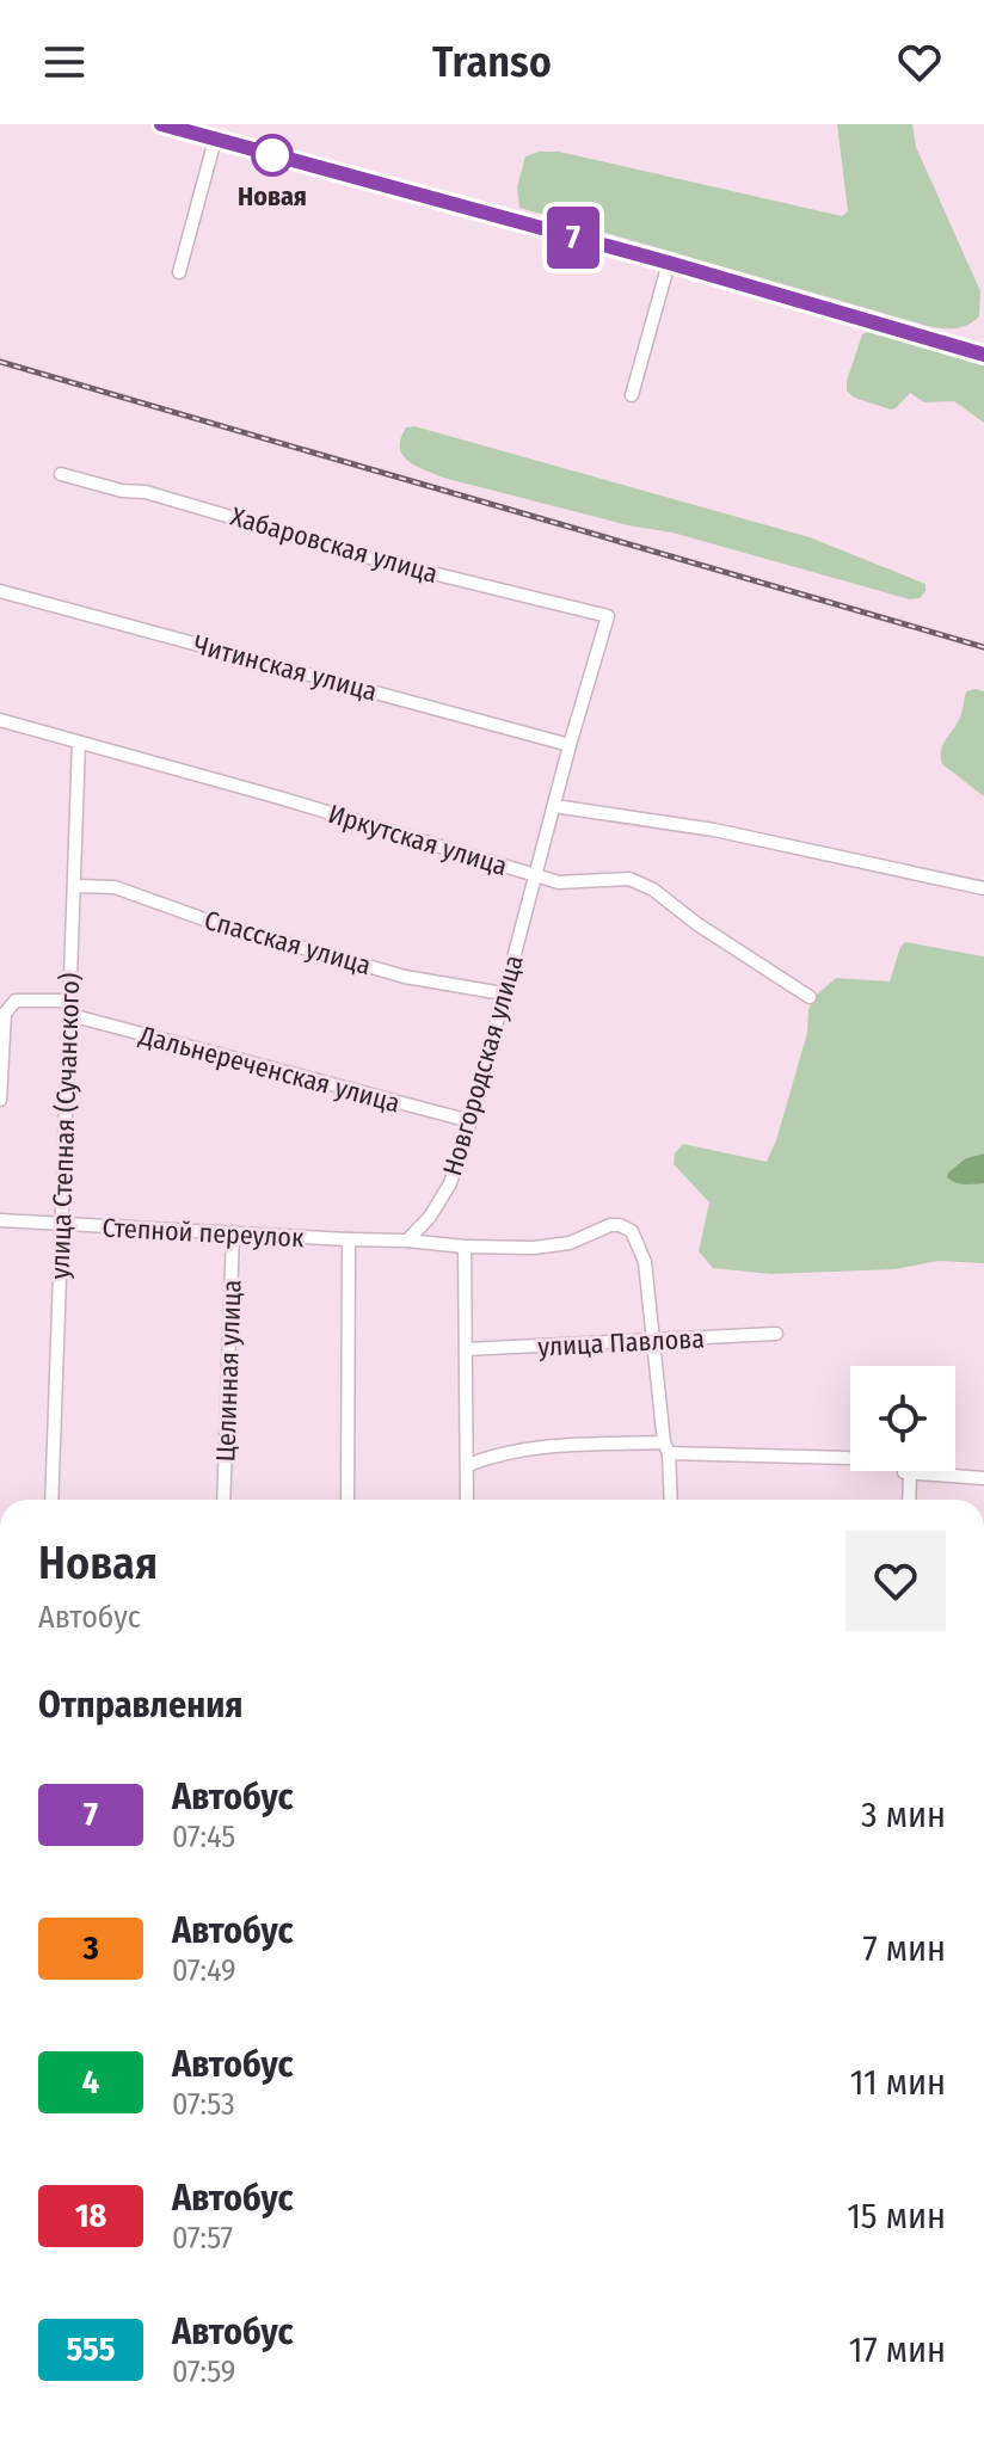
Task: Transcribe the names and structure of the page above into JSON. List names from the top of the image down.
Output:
{
  "streets": {
    "street": [
      "Хабаровская улица",
      "Читинская улица",
      "Иркутская улица",
      "Спасская улица",
      "Новгородская улица",
      "Дальнереченская улица",
      "улица Степная (Сучанского)",
      "Степной переулок",
      "улица Павлова",
      "Целинная улица"
    ]
  },
  "crossings": [
    ["Хабаровская улица", "Новгородская улица"],
    ["Читинская улица", "Новгородская улица"],
    ["Иркутская улица", "Новгородская улица"],
    ["Иркутская улица", "улица Степная (Сучанского)"],
    ["Спасская улица", "Новгородская улица"],
    ["Спасская улица", "улица Степная (Сучанского)"],
    ["Новгородская улица", "Дальнереченская улица"],
    ["Дальнереченская улица", "улица Степная (Сучанского)"],
    ["улица Степная (Сучанского)", "Степной переулок"],
    ["Степной переулок", "Целинная улица"]
  ],
  "places": ["Новая"],
  "lines": ["bus line 7"],
  "page": {
    "header": "Transo",
    "on_map": "7",
    "heading": [
      ["Новая", "Автобус"],
      "Отправления"
    ],
    "list": [
      {
        "mark": "7",
        "name": "Автобус",
        "note": "07:45",
        "value": "3 мин"
      },
      {
        "mark": "3",
        "name": "Автобус",
        "note": "07:49",
        "value": "7 мин"
      },
      {
        "mark": "4",
        "name": "Автобус",
        "note": "07:53",
        "value": "11 мин"
      },
      {
        "mark": "18",
        "name": "Автобус",
        "note": "07:57",
        "value": "15 мин"
      },
      {
        "mark": "555",
        "name": "Автобус",
        "note": "07:59",
        "value": "17 мин"
      }
    ]
  }
}
